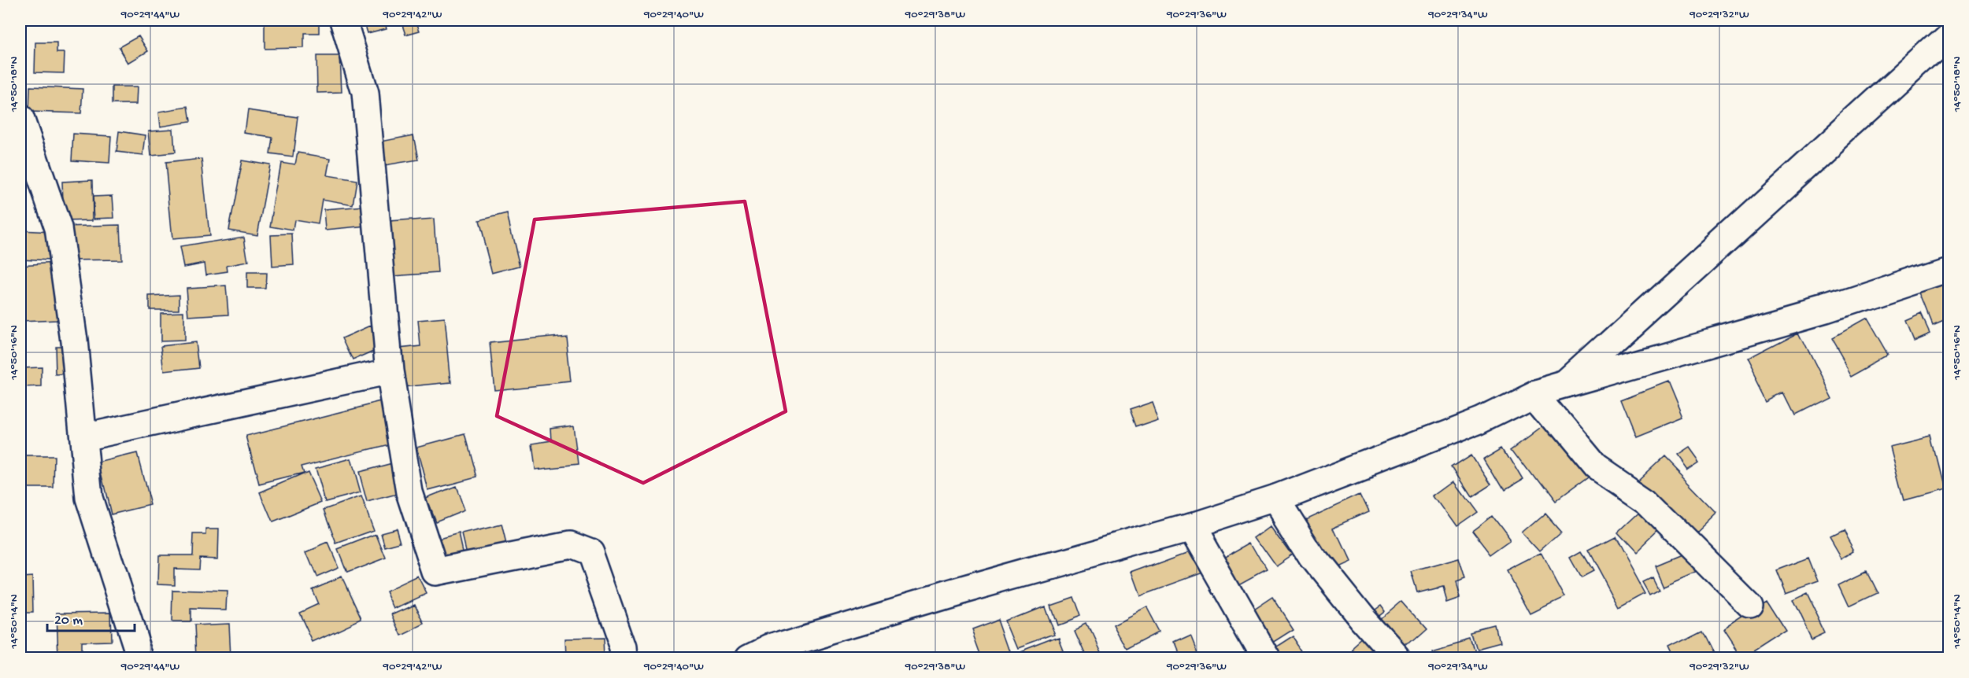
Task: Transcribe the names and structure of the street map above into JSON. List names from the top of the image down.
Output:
{
  "scale_bar": "20 m",
  "coordinates": [
    "90°29'44\"W",
    "90°29'42\"W",
    "90°29'40\"W",
    "90°29'38\"W",
    "90°29'36\"W",
    "90°29'34\"W",
    "90°29'32\"W",
    "14°50'18\"N",
    "14°50'16\"N",
    "14°50'14\"N"
  ]
}
